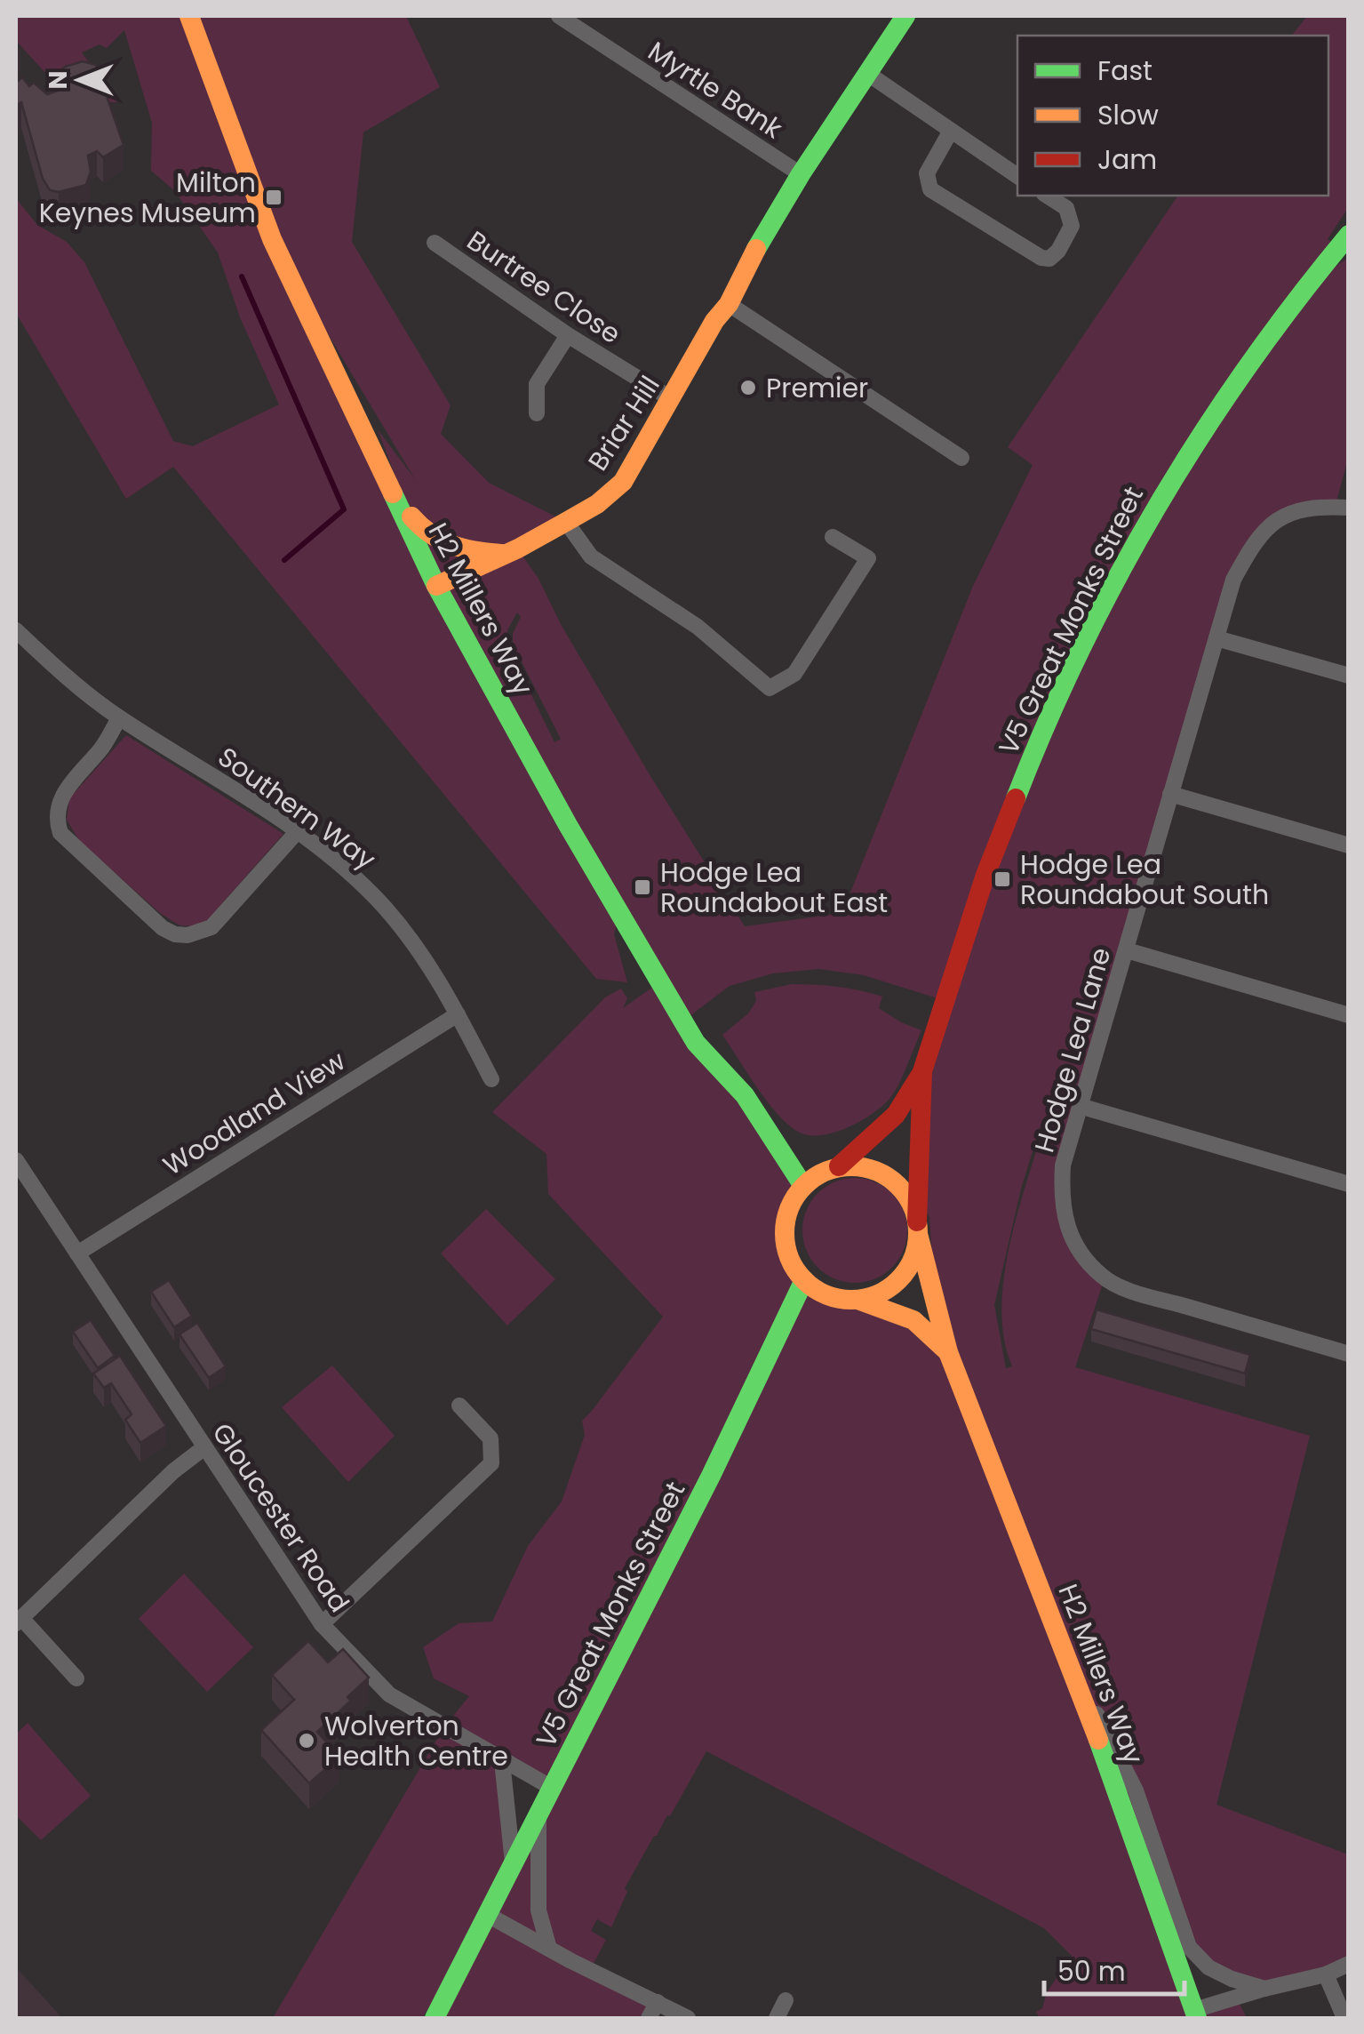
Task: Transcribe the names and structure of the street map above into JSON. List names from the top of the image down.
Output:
{
  "streets": {
    "street": [
      "Myrtle Bank",
      "Burtree Close",
      "Briar Hill",
      "H2 Millers Way",
      "V5 Great Monks Street",
      "Southern Way",
      "Hodge Lea Lane",
      "Woodland View",
      "Gloucester Road"
    ]
  },
  "crossings": [
    ["Myrtle Bank", "Briar Hill"],
    ["Burtree Close", "Briar Hill"],
    ["Briar Hill", "H2 Millers Way"],
    ["H2 Millers Way", "V5 Great Monks Street"],
    ["V5 Great Monks Street", "Gloucester Road"],
    ["Southern Way", "Woodland View"],
    ["Woodland View", "Gloucester Road"]
  ],
  "places": {
    "transit": ["Milton Keynes Museum", "Hodge Lea Roundabout South", "Hodge Lea Roundabout East"],
    "other": ["Premier", "Wolverton Health Centre"]
  },
  "legend": ["Fast", "Slow", "Jam"],
  "scale_bar": "50 m",
  "north": "left"
}
